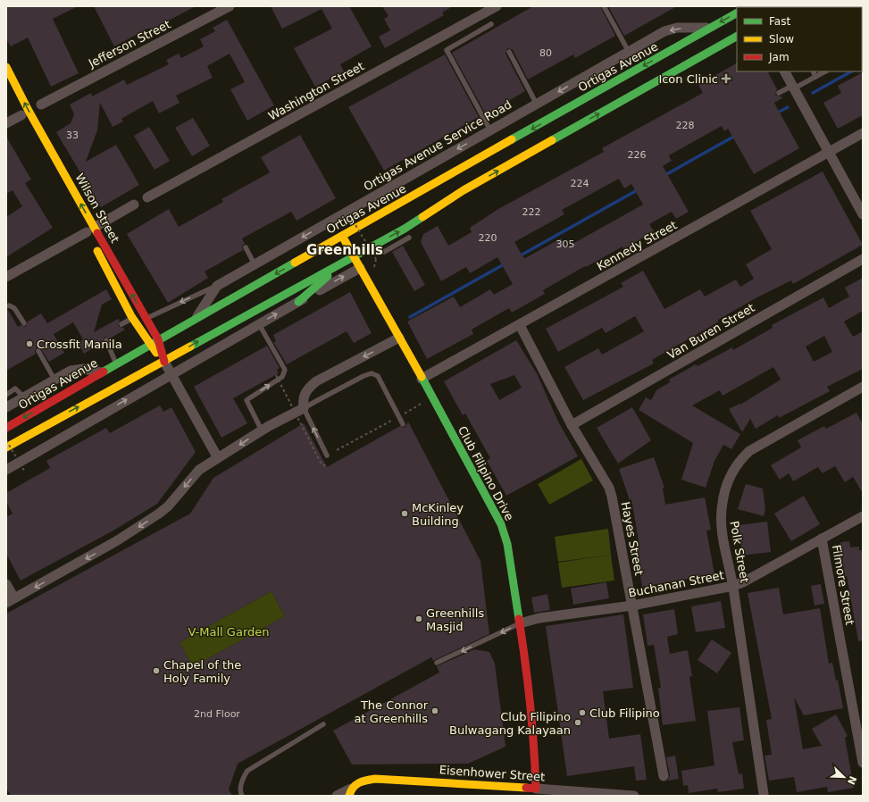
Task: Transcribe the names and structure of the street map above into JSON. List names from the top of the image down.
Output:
{
  "streets": {
    "main road": [
      "Ortigas Avenue",
      "Wilson Street",
      "Club Filipino Drive",
      "Eisenhower Street"
    ],
    "street": [
      "Jefferson Street",
      "Washington Street",
      "Ortigas Avenue Service Road",
      "Kennedy Street",
      "Van Buren Street",
      "Hayes Street",
      "Polk Street",
      "Buchanan Street",
      "Filmore Street"
    ]
  },
  "crossings": [
    ["Ortigas Avenue", "Ortigas Avenue Service Road"],
    ["Ortigas Avenue", "Wilson Street"],
    ["Ortigas Avenue", "Club Filipino Drive"],
    ["Kennedy Street", "Club Filipino Drive"],
    ["Kennedy Street", "Hayes Street"],
    ["Van Buren Street", "Hayes Street"],
    ["Club Filipino Drive", "Buchanan Street"],
    ["Club Filipino Drive", "Eisenhower Street"],
    ["Hayes Street", "Buchanan Street"],
    ["Polk Street", "Buchanan Street"],
    ["Buchanan Street", "Filmore Street"]
  ],
  "one_way": ["Ortigas Avenue Service Road"],
  "districts": ["Greenhills"],
  "parks": ["V-Mall Garden"],
  "places": {
    "health": ["Icon Clinic"],
    "other": [
      "Crossfit Manila",
      "McKinley Building",
      "Greenhills Masjid",
      "Chapel of the Holy Family",
      "The Connor at Greenhills",
      "Club Filipino",
      "Club Filipino Bulwagang Kalayaan"
    ]
  },
  "house_numbers": [
    "80",
    "228",
    "33",
    "226",
    "224",
    "222",
    "220",
    "305",
    "2nd Floor"
  ],
  "legend": ["Fast", "Slow", "Jam"],
  "north": "bottom right"
}
